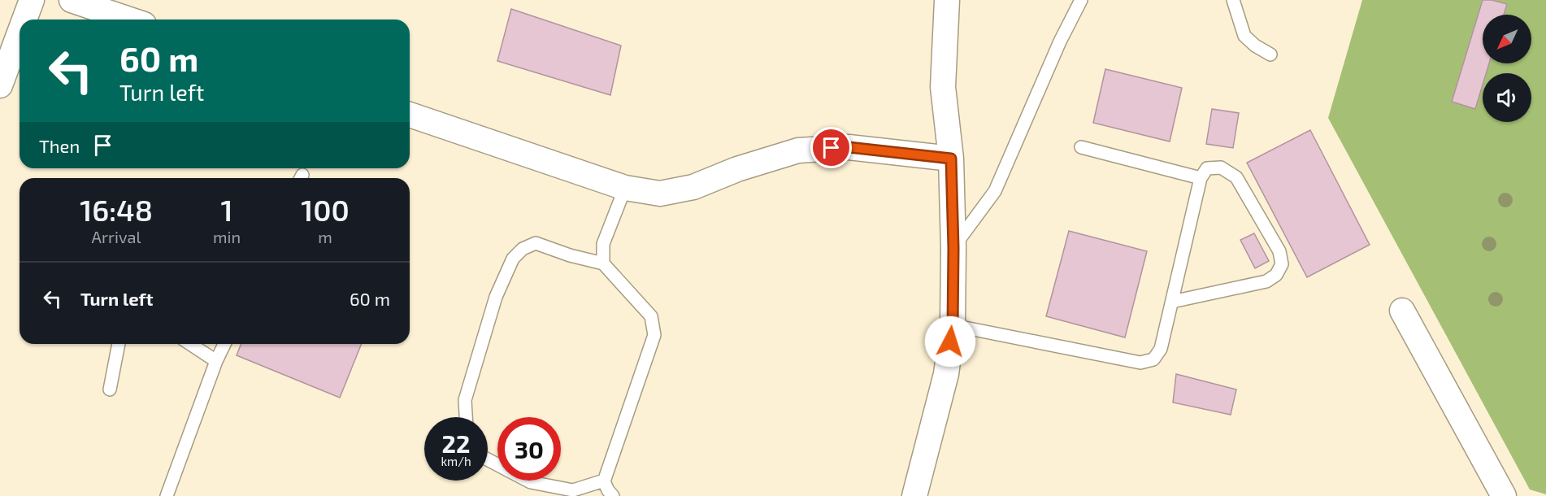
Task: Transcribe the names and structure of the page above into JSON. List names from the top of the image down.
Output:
{
  "north": "bottom left",
  "page": {
    "turn": ["60 m", "Turn left"],
    "then": "Then",
    "eta": [
      "16:48",
      "Arrival",
      "1",
      "min",
      "100",
      "m"
    ],
    "list": [
      {
        "name": "Turn left",
        "value": "60 m"
      }
    ],
    "speed": "22 km/h",
    "limit": "30"
  }
}
